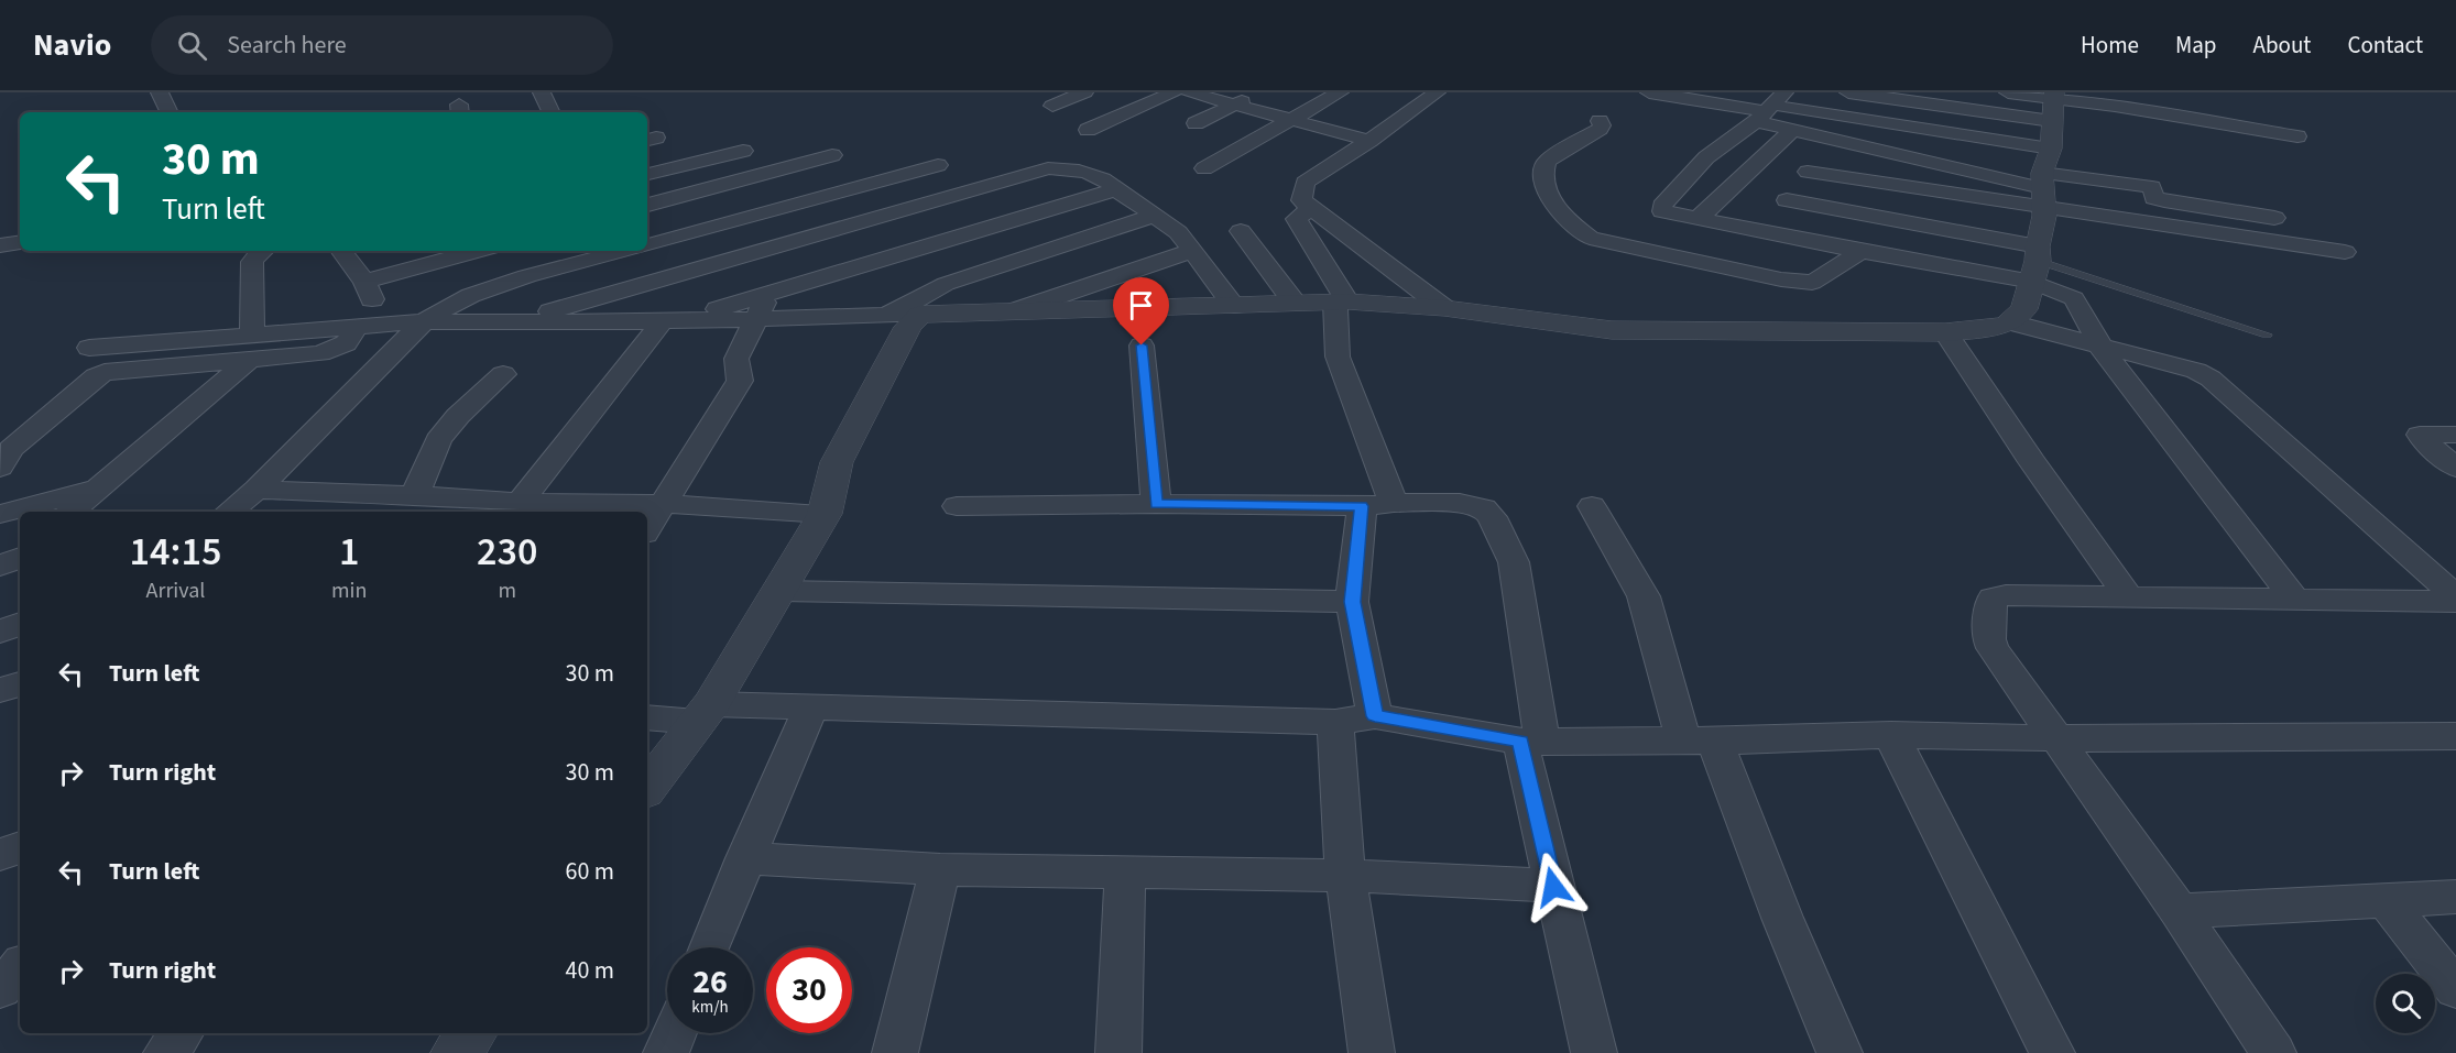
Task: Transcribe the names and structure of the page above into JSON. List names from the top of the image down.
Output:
{
  "page": {
    "header": "Navio",
    "search": "Search here",
    "nav": [
      "Home",
      "Map",
      "About",
      "Contact"
    ],
    "turn": ["30 m", "Turn left"],
    "eta": [
      "14:15",
      "Arrival",
      "1",
      "min",
      "230",
      "m"
    ],
    "list": [
      {
        "name": "Turn left",
        "value": "30 m"
      },
      {
        "name": "Turn right",
        "value": "30 m"
      },
      {
        "name": "Turn left",
        "value": "60 m"
      },
      {
        "name": "Turn right",
        "value": "40 m"
      }
    ],
    "speed": "26 km/h",
    "limit": "30"
  }
}
